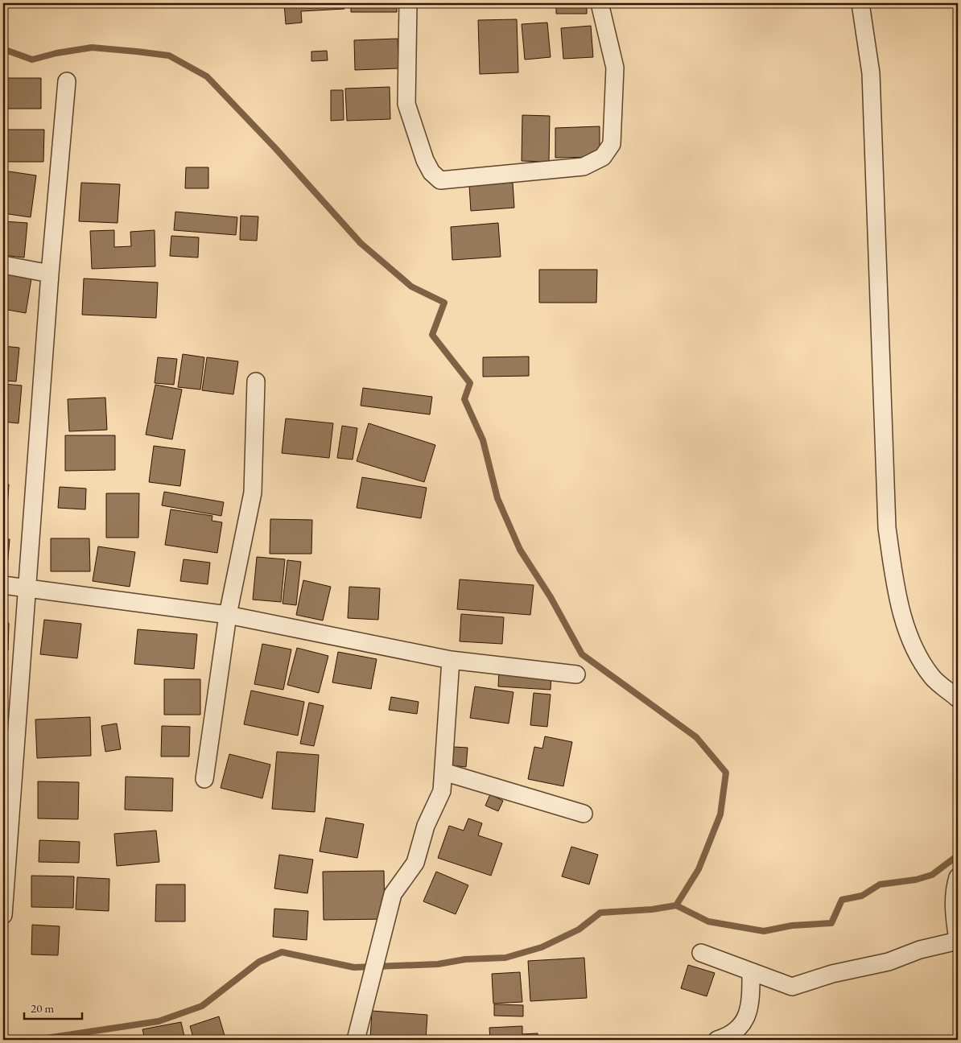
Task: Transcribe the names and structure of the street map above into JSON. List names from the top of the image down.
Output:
{
  "scale_bar": "20 m"
}
